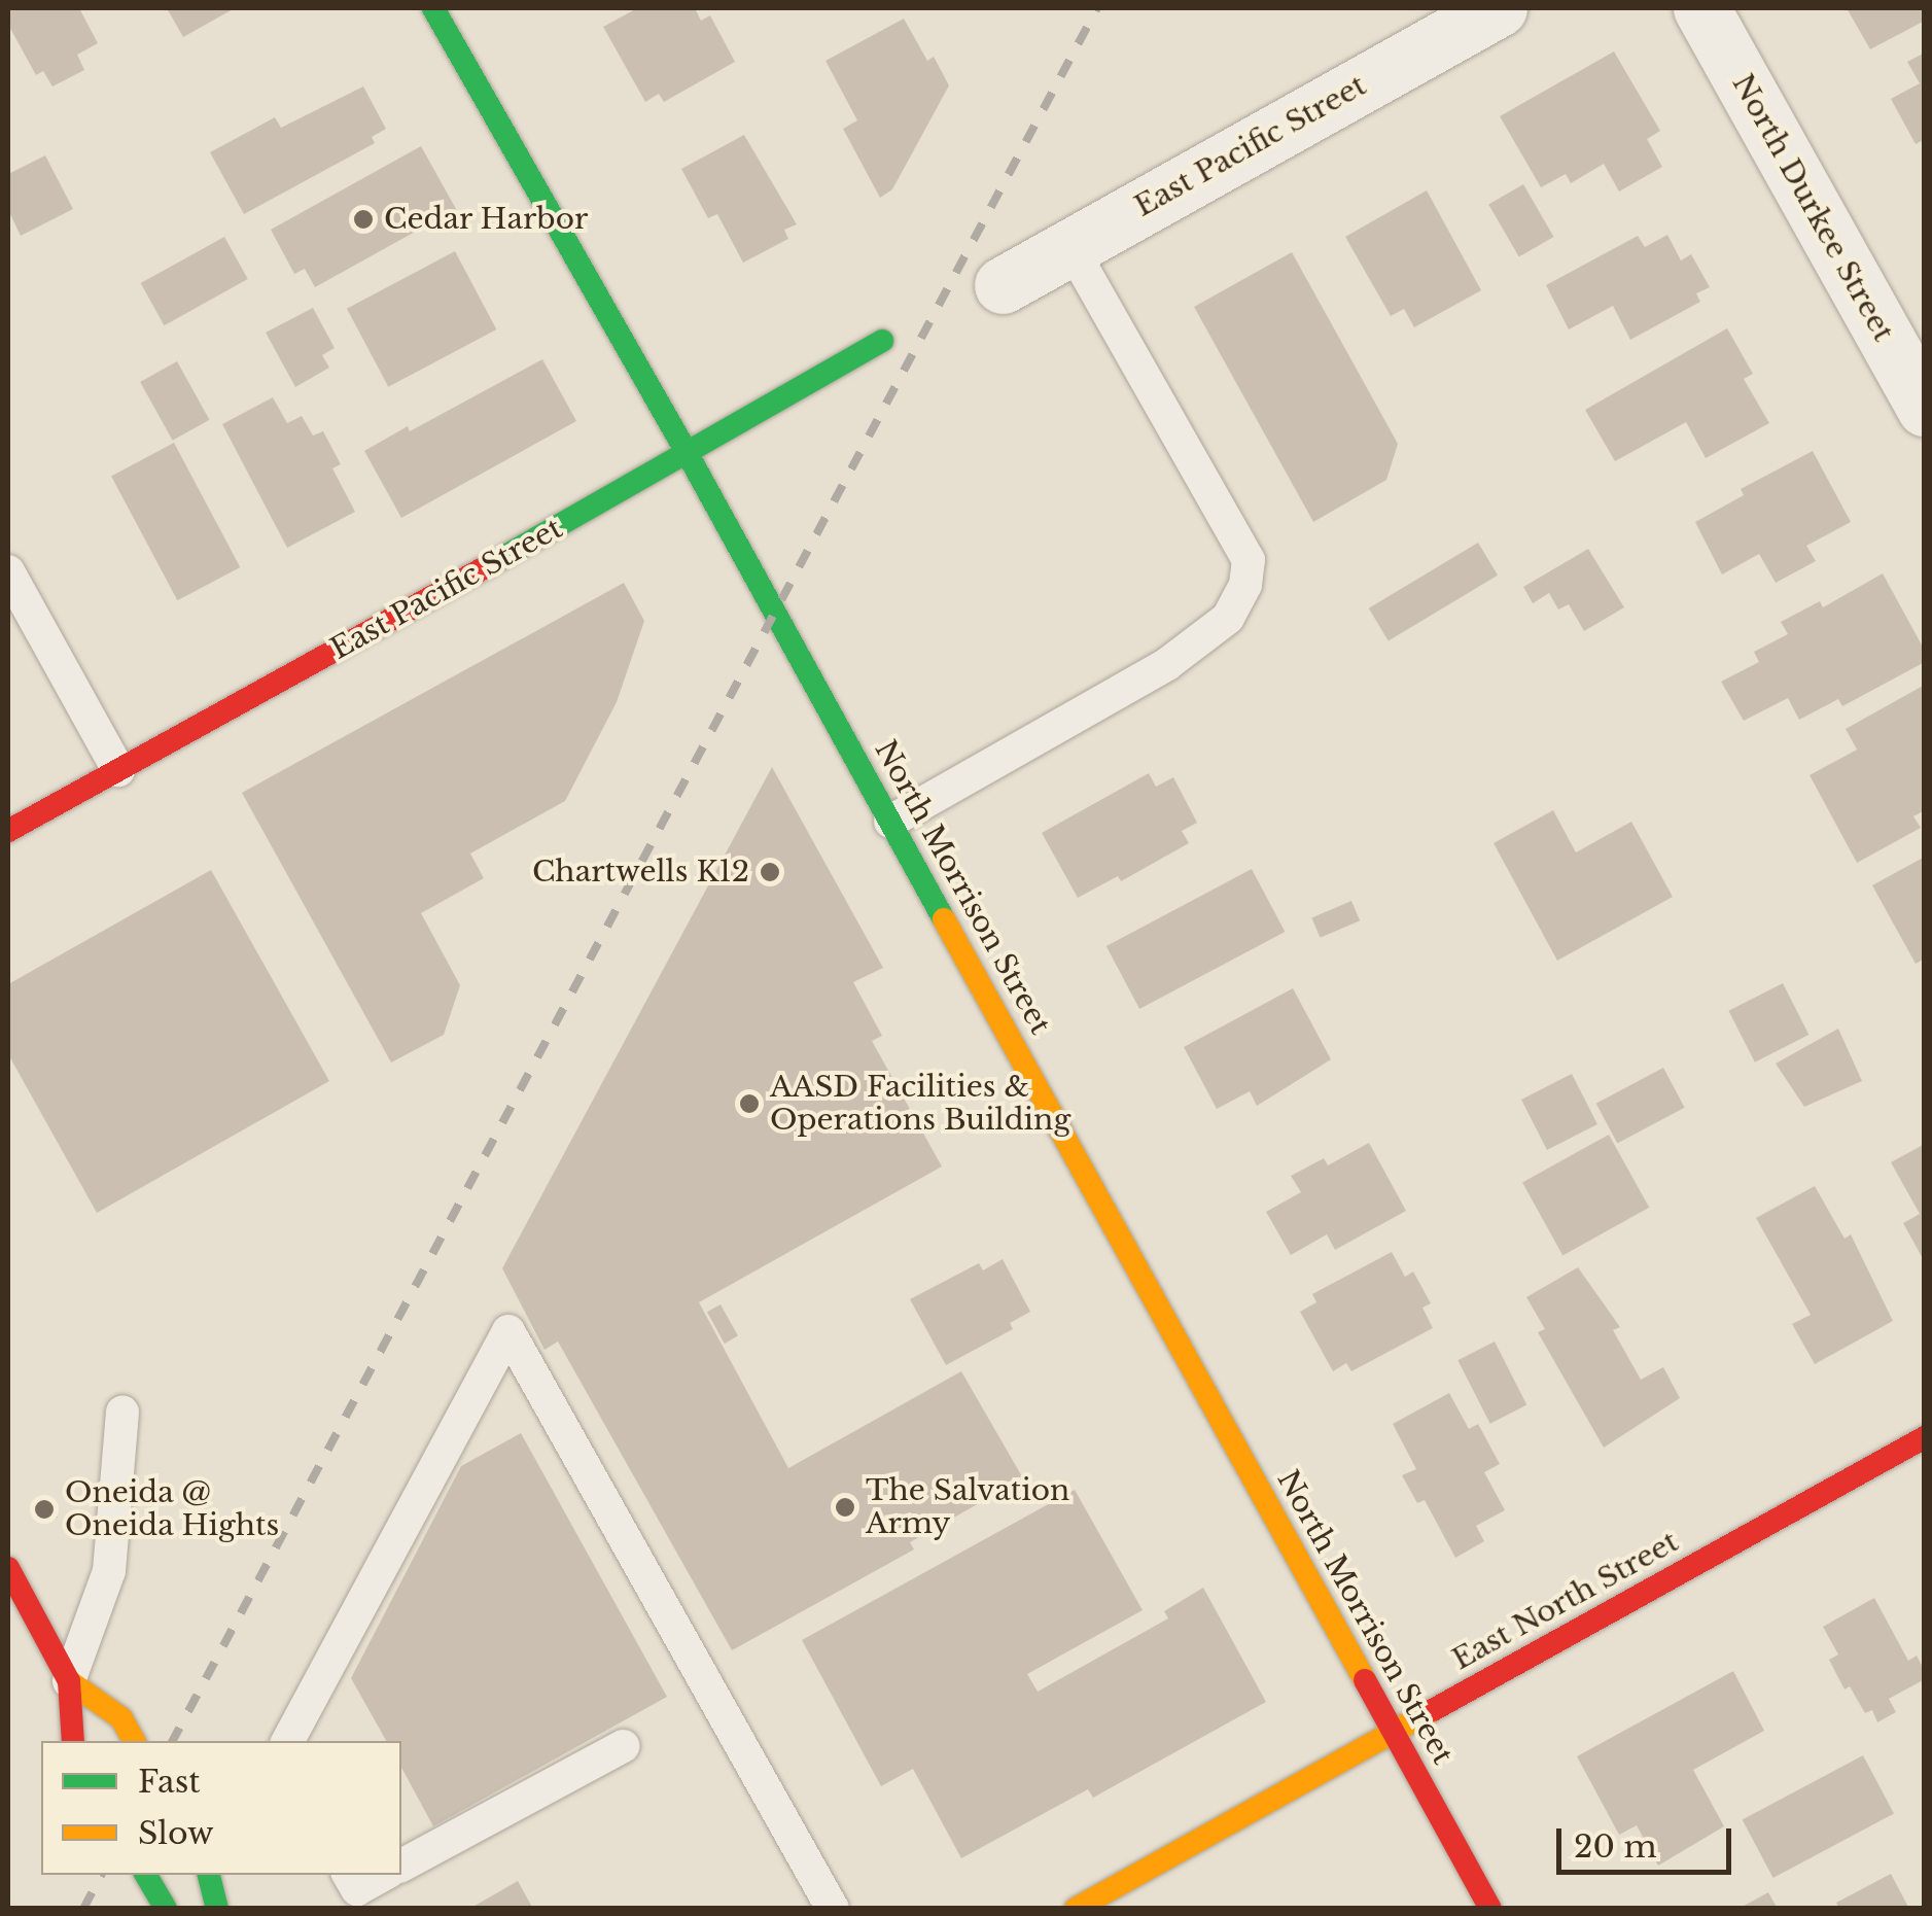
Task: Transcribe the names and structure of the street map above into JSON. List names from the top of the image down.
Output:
{
  "streets": {
    "street": [
      "East Pacific Street",
      "North Durkee Street",
      "North Morrison Street",
      "East North Street"
    ]
  },
  "crossings": [
    ["East Pacific Street", "North Morrison Street"],
    ["North Morrison Street", "East North Street"]
  ],
  "places": [
    "Cedar Harbor",
    "Chartwells K12",
    "AASD Facilities & Operations Building",
    "The Salvation Army",
    "Oneida @ Oneida Hights"
  ],
  "legend": ["Fast", "Slow"],
  "scale_bar": "20 m"
}
